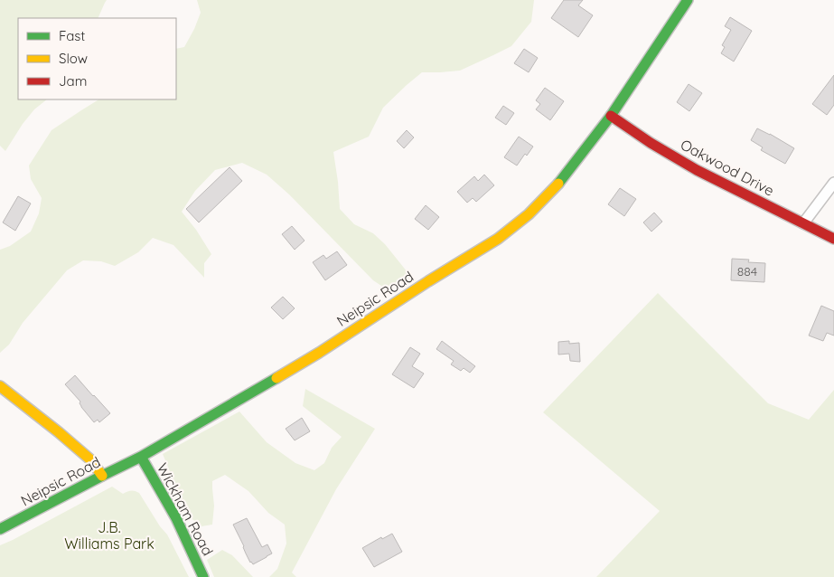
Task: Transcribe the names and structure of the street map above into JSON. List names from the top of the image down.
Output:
{
  "streets": {
    "street": ["Oakwood Drive", "Neipsic Road", "Wickham Road"]
  },
  "crossings": [
    ["Oakwood Drive", "Neipsic Road"],
    ["Neipsic Road", "Wickham Road"]
  ],
  "parks": ["J.B. Williams Park"],
  "house_numbers": ["884"],
  "legend": ["Fast", "Slow", "Jam"]
}
